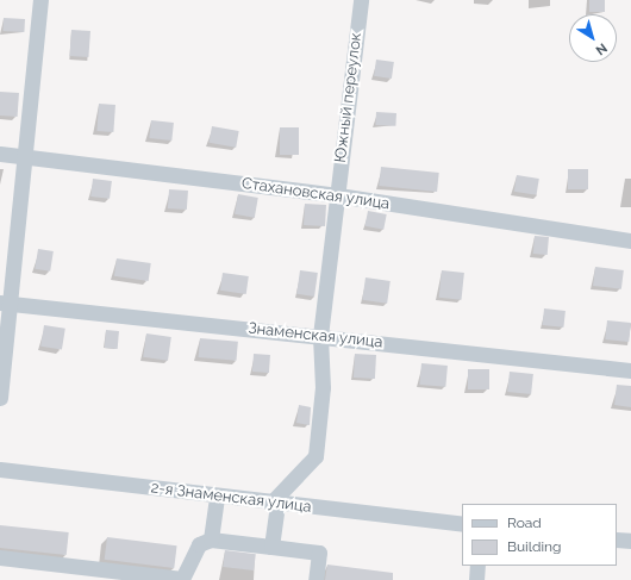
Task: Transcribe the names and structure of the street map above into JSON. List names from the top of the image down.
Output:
{
  "streets": {
    "street": [
      "Южный переулок",
      "Стахановская улица",
      "Знаменская улица",
      "2-я Знаменская улица"
    ]
  },
  "crossings": [
    ["Южный переулок", "Стахановская улица"],
    ["Южный переулок", "Знаменская улица"],
    ["Южный переулок", "2-я Знаменская улица"]
  ],
  "legend": ["Road", "Building"],
  "north": "bottom right"
}
